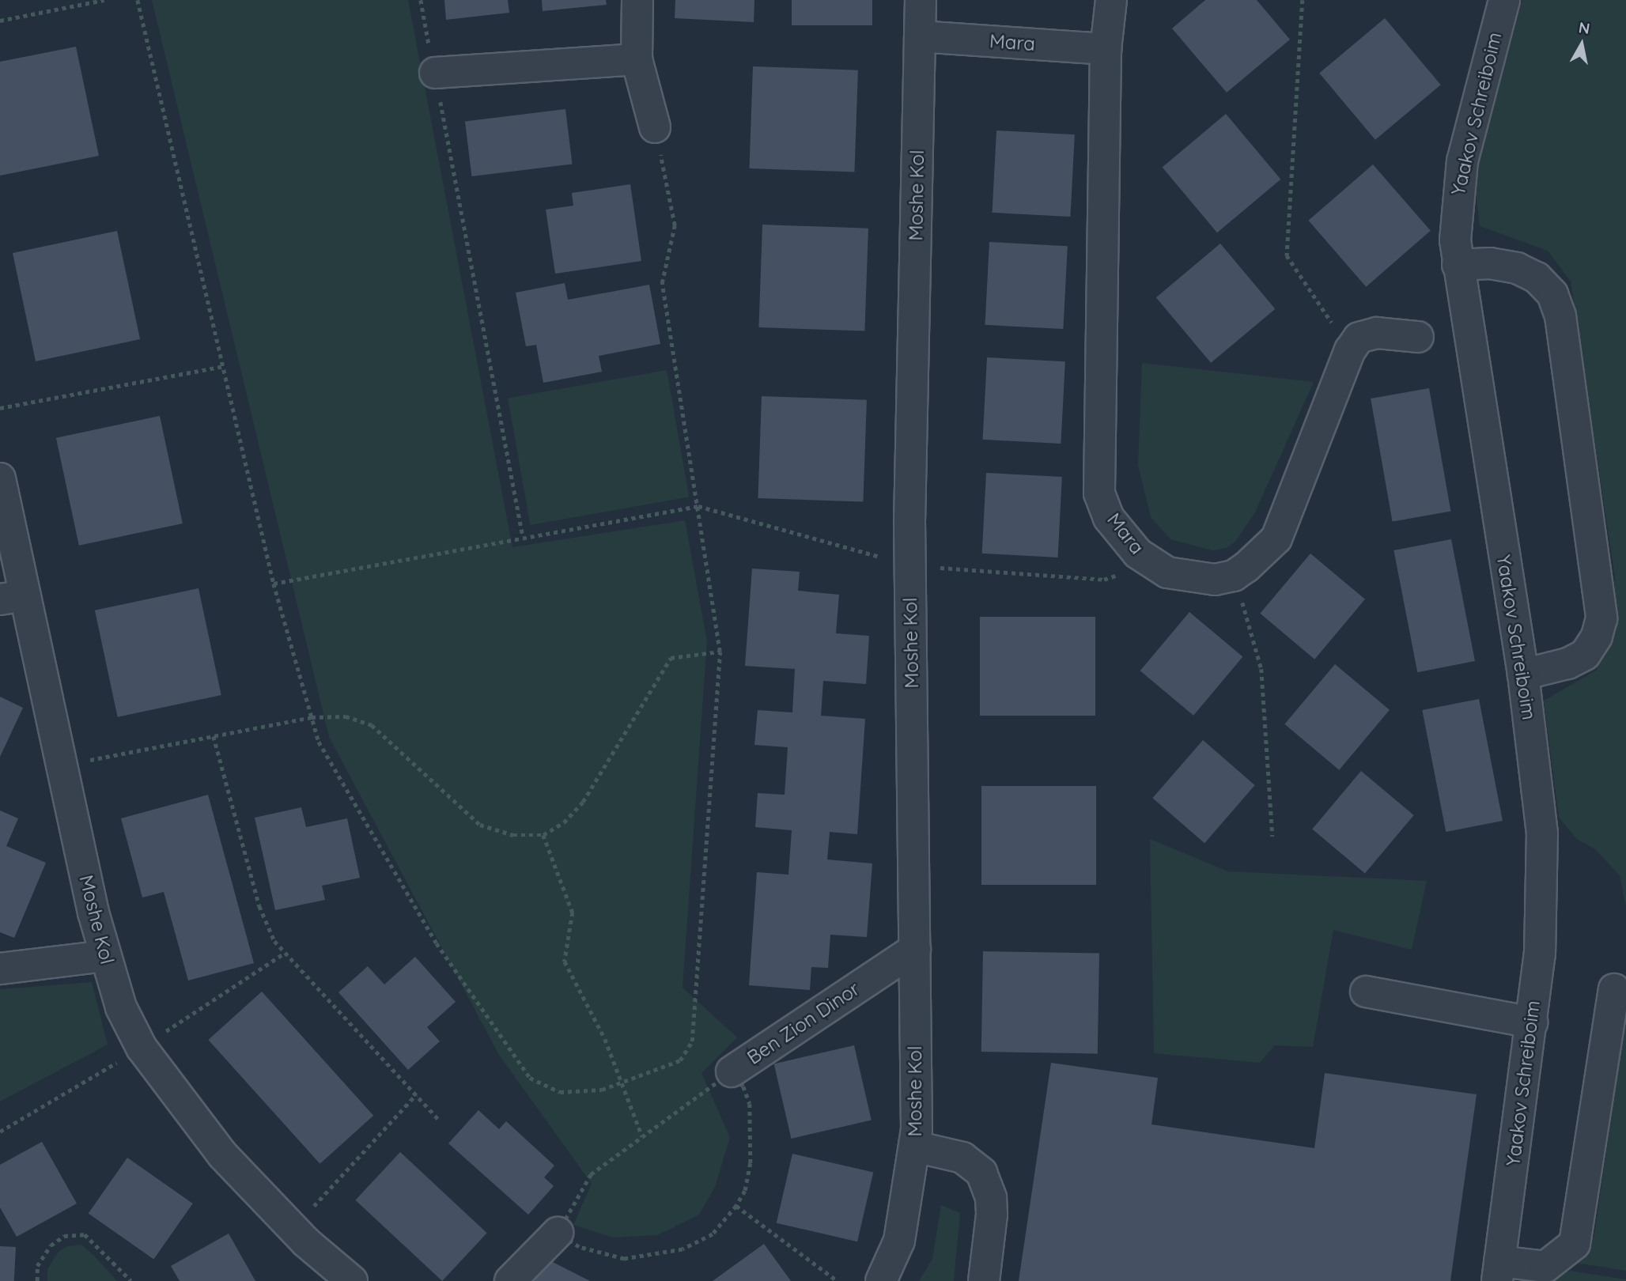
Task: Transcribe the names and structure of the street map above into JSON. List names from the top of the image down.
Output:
{
  "streets": {
    "street": [
      "Mara",
      "Yaakov Schreiboim",
      "Moshe Kol",
      "Ben Zion Dinor"
    ]
  },
  "crossings": [
    ["Mara", "Moshe Kol"],
    ["Moshe Kol", "Ben Zion Dinor"]
  ],
  "north": "top"
}
